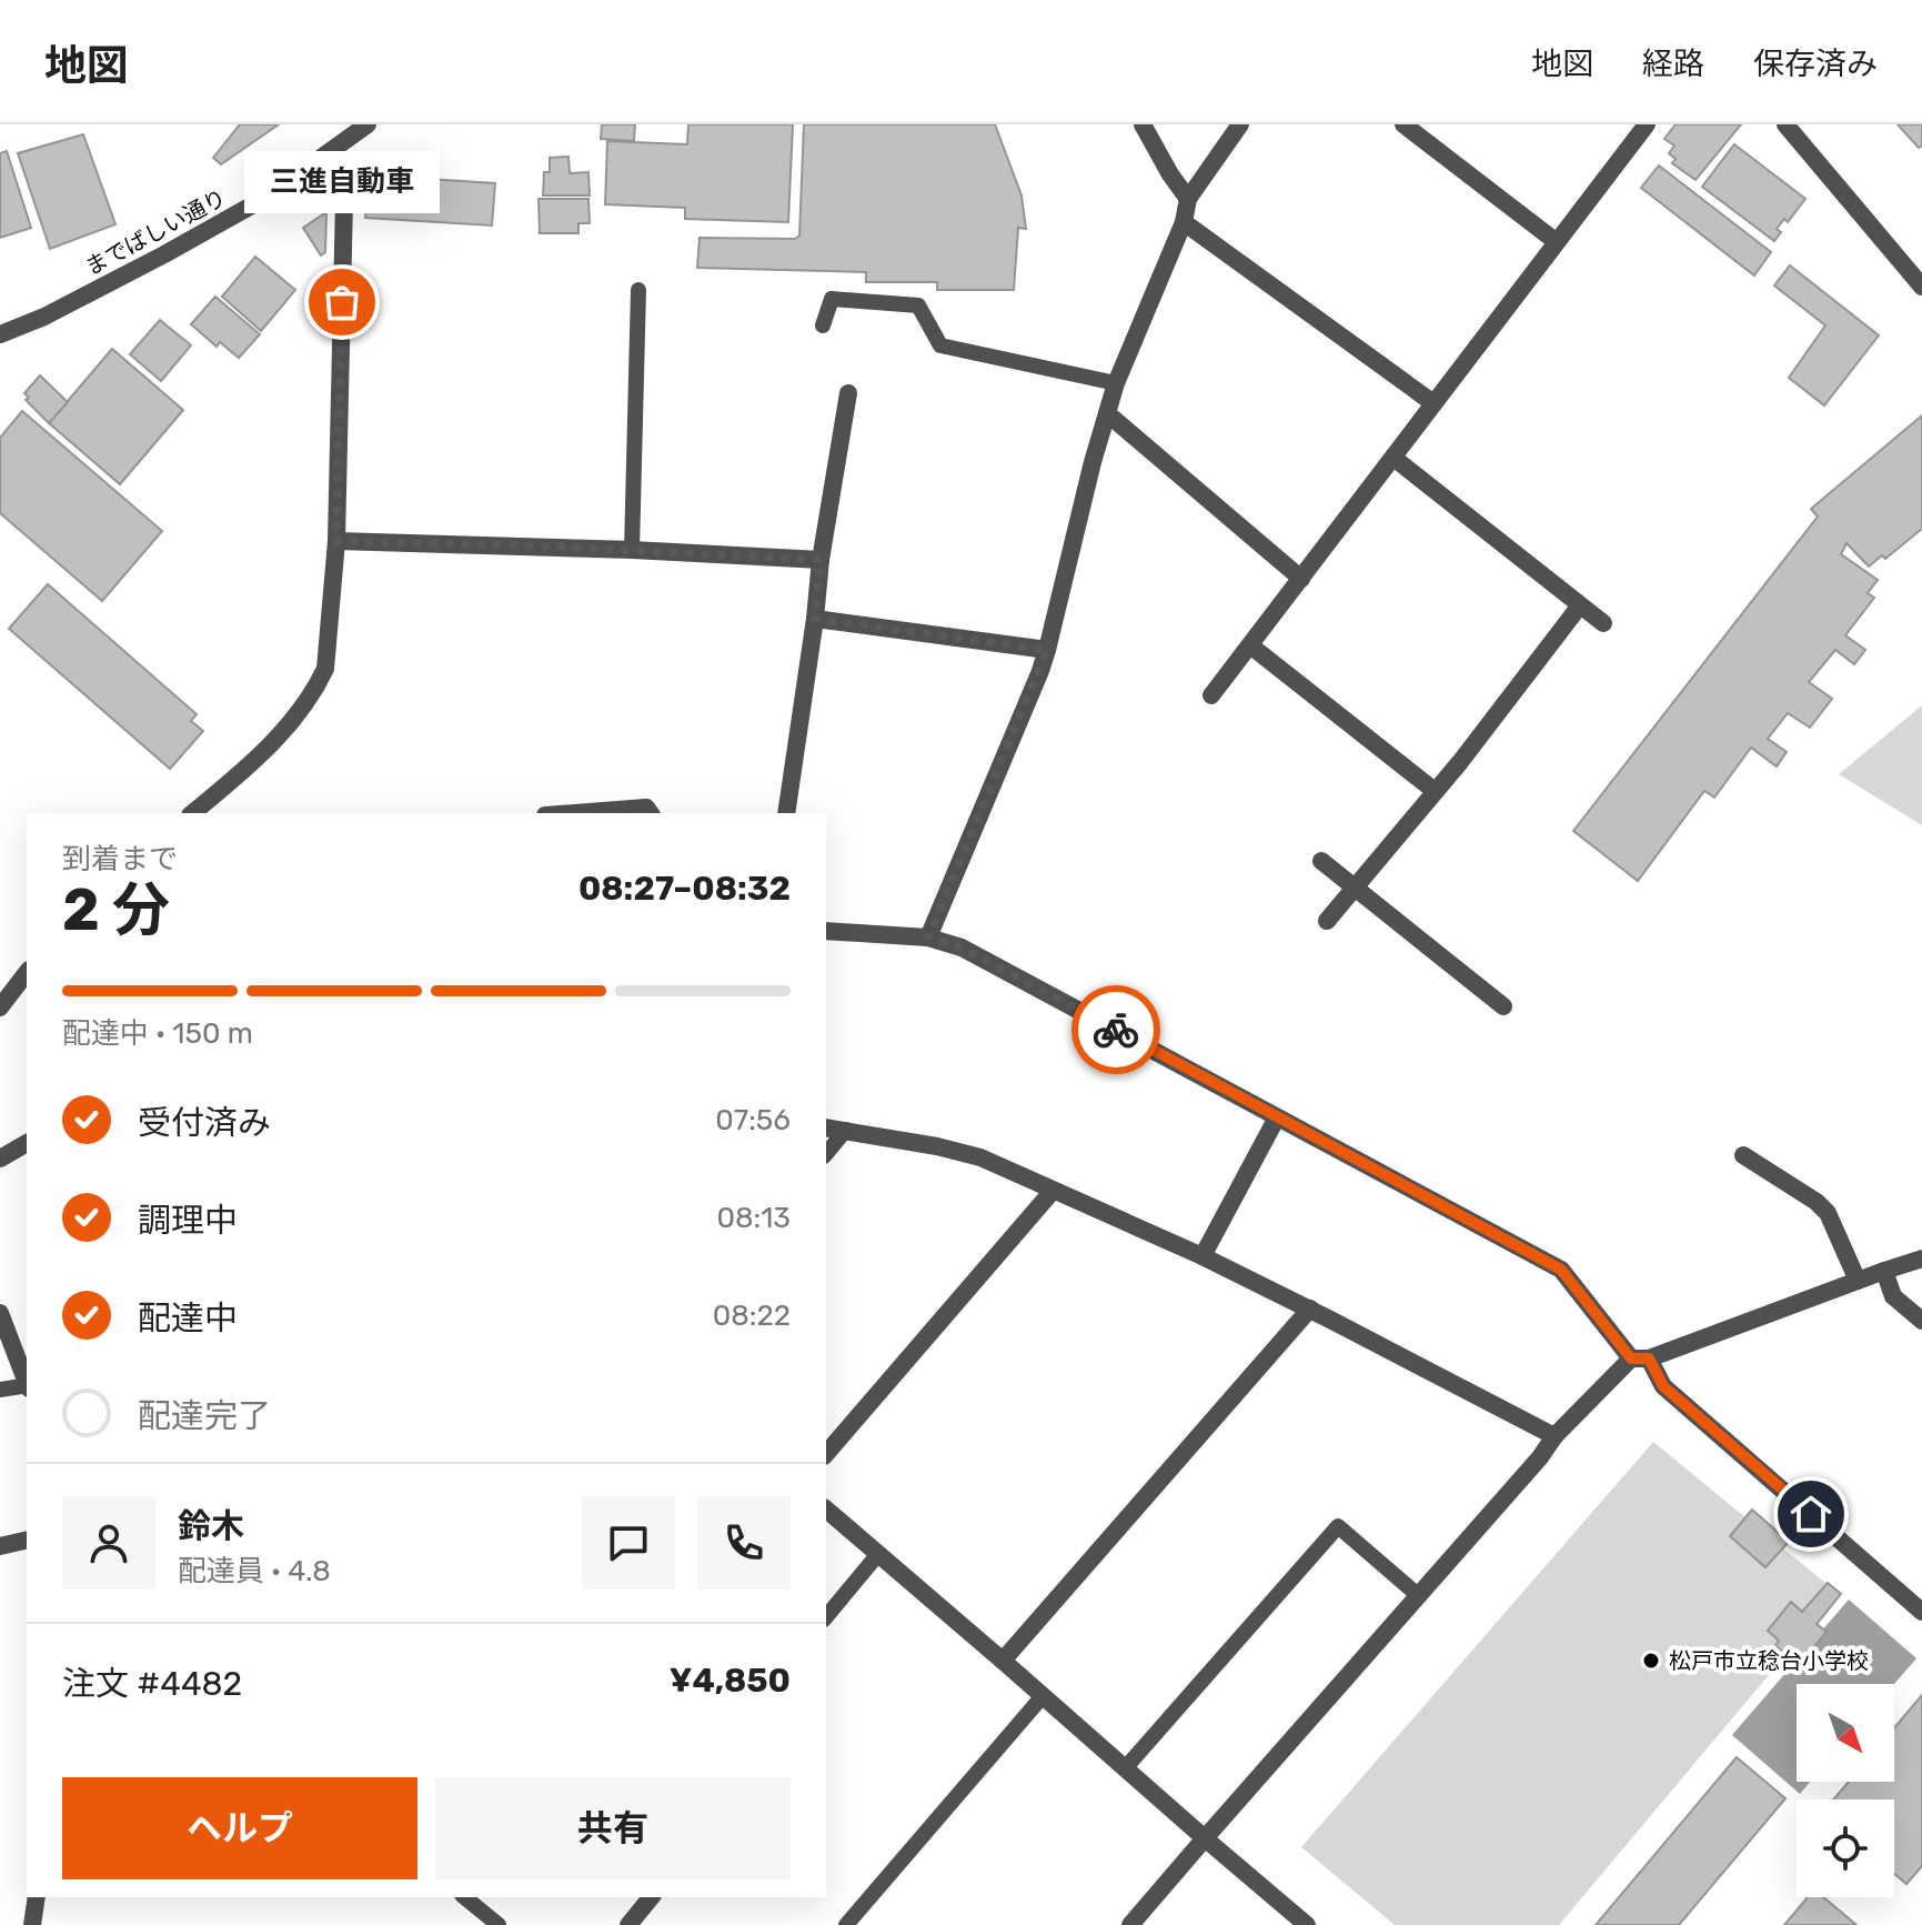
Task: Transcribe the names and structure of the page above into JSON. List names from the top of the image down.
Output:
{
  "streets": {
    "street": ["までばしい通り"]
  },
  "places": ["三進自動車", "松戸市立稔台小学校"],
  "north": "bottom right",
  "page": {
    "header": "地図",
    "nav": ["地図", "経路", "保存済み"],
    "bubble": "三進自動車",
    "heading": ["2 分", "到着まで", "08:27–08:32"],
    "panel": [
      "鈴木",
      "配達員 · 4.8",
      "注文 #4482",
      "¥4,850"
    ],
    "bar": "配達中 · 150 m",
    "list": [
      ["受付済み", "07:56"],
      ["調理中", "08:13"],
      ["配達中", "08:22"],
      "配達完了"
    ],
    "buttons": ["ヘルプ", "共有"]
  }
}
